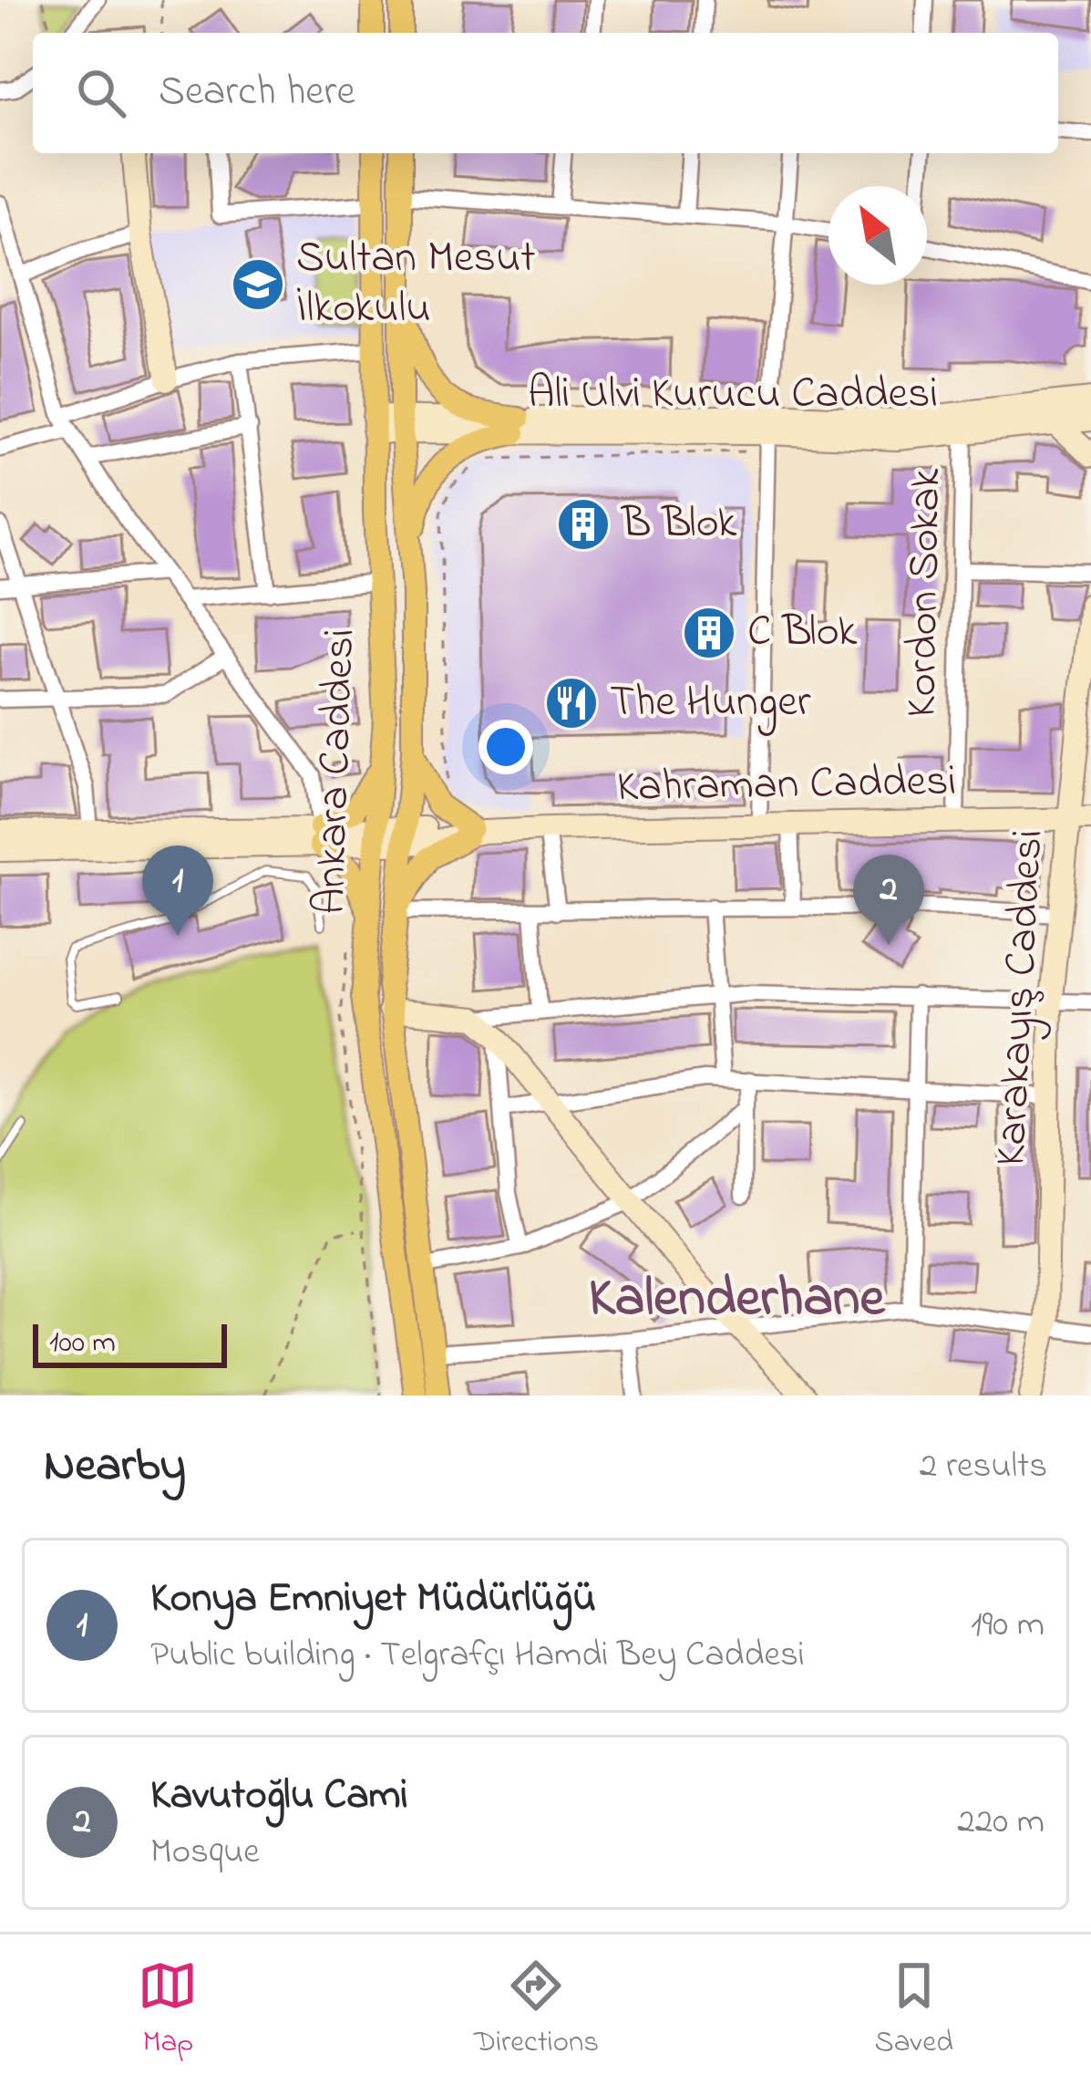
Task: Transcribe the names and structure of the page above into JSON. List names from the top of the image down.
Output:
{
  "streets": {
    "main road": ["Ankara Caddesi"],
    "street": [
      "Ali Ulvi Kurucu Caddesi",
      "Kordon Sokak",
      "Kahraman Caddesi",
      "Karakayış Caddesi"
    ]
  },
  "crossings": [
    ["Ali Ulvi Kurucu Caddesi", "Kordon Sokak"],
    ["Ali Ulvi Kurucu Caddesi", "Ankara Caddesi"],
    ["Kordon Sokak", "Kahraman Caddesi"],
    ["Ankara Caddesi", "Kahraman Caddesi"],
    ["Kahraman Caddesi", "Karakayış Caddesi"]
  ],
  "districts": ["Kalenderhane"],
  "places": {
    "school or university": ["Sultan Mesut İlkokulu"],
    "building": ["B Blok", "C Blok"],
    "restaurant": ["The Hunger"]
  },
  "scale_bar": "100 m",
  "north": "top left",
  "page": {
    "search": "Search here",
    "pins": ["1", "2"],
    "scale": "100 m",
    "heading": ["Nearby", "2 results"],
    "list": [
      {
        "mark": "1",
        "name": "Konya Emniyet Müdürlüğü",
        "note": "Public building · Telgrafçı Hamdi Bey Caddesi",
        "value": "190 m"
      },
      {
        "mark": "2",
        "name": "Kavutoğlu Cami",
        "note": "Mosque",
        "value": "220 m"
      }
    ],
    "nav": ["Map", "Directions", "Saved"]
  }
}
